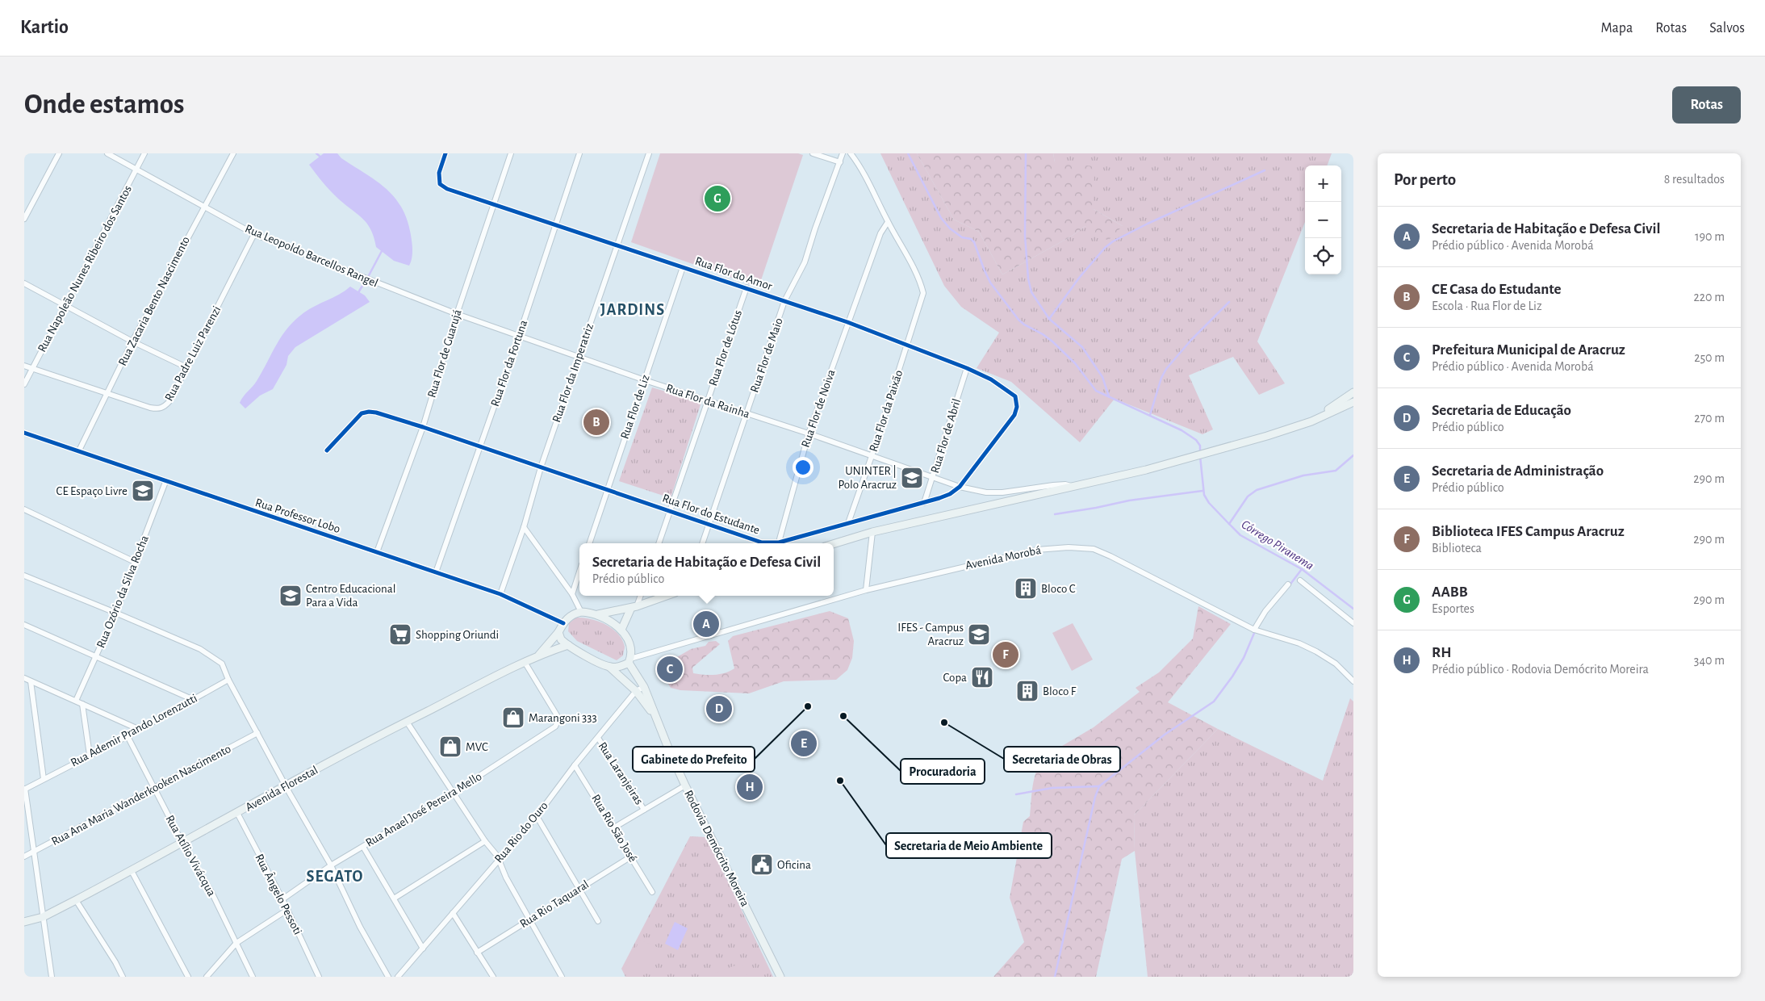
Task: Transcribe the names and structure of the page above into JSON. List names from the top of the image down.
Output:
{
  "streets": {
    "main road": ["Avenida Florestal", "Rodovia Demócrito Moreira"],
    "street": [
      "Rua Leopoldo Barcellos Rangel",
      "Rua Napoleão Nunes Ribeiro dos Santos",
      "Rua Flor do Amor",
      "Rua Zacaria Bento Nascimento",
      "Rua Flor de Lótus",
      "Rua Padre Luiz Parenzi",
      "Rua Flor de Guarujá",
      "Rua Flor de Maio",
      "Rua Flor da Fortuna",
      "Rua Flor da Imperatriz",
      "Rua Flor da Rainha",
      "Rua Flor de Liz",
      "Rua Flor de Noiva",
      "Rua Flor da Paixão",
      "Rua Flor de Abril",
      "Rua Flor do Estudante",
      "Rua Professor Lobo",
      "Avenida Morobá",
      "Rua Ozório da Silva Rocha",
      "Rua Ademir Prando Lorenzutti",
      "Rua Laranjeiras",
      "Rua Ana Maria Wanderkooken Nascimento",
      "Rua Anael José Pereira Mello",
      "Rua Rio São José",
      "Rua Rio do Ouro",
      "Rua Atílio Vivácqua",
      "Rua Ângelo Pessoti",
      "Rua Rio Taquaral"
    ]
  },
  "crossings": [
    ["Rua Leopoldo Barcellos Rangel", "Rua Napoleão Nunes Ribeiro dos Santos"],
    ["Rua Leopoldo Barcellos Rangel", "Rua Zacaria Bento Nascimento"],
    ["Rua Leopoldo Barcellos Rangel", "Rua Padre Luiz Parenzi"],
    ["Rua Leopoldo Barcellos Rangel", "Rua Flor de Guarujá"],
    ["Rua Leopoldo Barcellos Rangel", "Rua Flor da Rainha"],
    ["Rua Napoleão Nunes Ribeiro dos Santos", "Rua Padre Luiz Parenzi"],
    ["Rua Flor do Amor", "Rua Flor de Lótus"],
    ["Rua Flor do Amor", "Rua Flor de Guarujá"],
    ["Rua Flor do Amor", "Rua Flor de Maio"],
    ["Rua Flor do Amor", "Rua Flor da Fortuna"],
    ["Rua Flor do Amor", "Rua Flor da Imperatriz"],
    ["Rua Flor do Amor", "Rua Flor de Liz"],
    ["Rua Flor do Amor", "Rua Flor de Noiva"],
    ["Rua Flor do Amor", "Rua Flor da Paixão"],
    ["Rua Flor do Amor", "Rua Flor de Abril"],
    ["Rua Flor do Amor", "Rua Flor do Estudante"],
    ["Rua Zacaria Bento Nascimento", "Rua Padre Luiz Parenzi"],
    ["Rua Zacaria Bento Nascimento", "Rua Professor Lobo"],
    ["Rua Flor de Lótus", "Rua Flor da Rainha"],
    ["Rua Flor de Lótus", "Rua Flor do Estudante"],
    ["Rua Flor de Guarujá", "Rua Flor da Rainha"],
    ["Rua Flor de Guarujá", "Rua Flor do Estudante"],
    ["Rua Flor de Guarujá", "Rua Professor Lobo"],
    ["Rua Flor de Maio", "Rua Flor da Rainha"],
    ["Rua Flor de Maio", "Rua Flor do Estudante"],
    ["Rua Flor da Fortuna", "Rua Flor da Rainha"],
    ["Rua Flor da Fortuna", "Rua Flor do Estudante"],
    ["Rua Flor da Fortuna", "Rua Professor Lobo"],
    ["Rua Flor da Imperatriz", "Rua Flor da Rainha"],
    ["Rua Flor da Imperatriz", "Rua Flor do Estudante"],
    ["Rua Flor da Imperatriz", "Rua Professor Lobo"],
    ["Rua Flor da Rainha", "Rua Flor de Liz"],
    ["Rua Flor da Rainha", "Rua Flor de Noiva"],
    ["Rua Flor da Rainha", "Rua Flor da Paixão"],
    ["Rua Flor da Rainha", "Rua Flor de Abril"],
    ["Rua Flor da Rainha", "Rua Flor do Estudante"],
    ["Rua Flor de Liz", "Rua Flor do Estudante"],
    ["Rua Flor de Noiva", "Rua Flor da Paixão"],
    ["Rua Flor da Paixão", "Rua Flor do Estudante"],
    ["Rua Flor de Abril", "Rua Flor do Estudante"],
    ["Rua Professor Lobo", "Rua Ozório da Silva Rocha"],
    ["Avenida Morobá", "Rodovia Demócrito Moreira"],
    ["Rua Ademir Prando Lorenzutti", "Rua Atílio Vivácqua"],
    ["Rua Laranjeiras", "Rua Rio do Ouro"],
    ["Avenida Florestal", "Rua Anael José Pereira Mello"],
    ["Avenida Florestal", "Rua Atílio Vivácqua"],
    ["Avenida Florestal", "Rua Ângelo Pessoti"],
    ["Rua Ana Maria Wanderkooken Nascimento", "Rua Atílio Vivácqua"],
    ["Rua Anael José Pereira Mello", "Rua Ângelo Pessoti"],
    ["Rua Rio São José", "Rua Rio do Ouro"],
    ["Rua Rio São José", "Rua Rio Taquaral"],
    ["Rua Rio do Ouro", "Rodovia Demócrito Moreira"]
  ],
  "districts": ["JARDINS", "SEGATO"],
  "water": ["Córrego Piranema"],
  "places": {
    "school or university": [
      "UNINTER | Polo Aracruz",
      "CE Espaço Livre",
      "Centro Educacional Para a Vida",
      "IFES - Campus Aracruz"
    ],
    "building": ["Bloco C", "Bloco F"],
    "supermarket": ["Shopping Oriundi"],
    "restaurant": ["Copa"],
    "other": [
      "Gabinete do Prefeito",
      "Procuradoria",
      "Secretaria de Obras",
      "Secretaria de Meio Ambiente"
    ],
    "shop": ["Marangoni 333", "MVC"],
    "public building": ["Oficina"]
  },
  "page": {
    "header": "Kartio",
    "nav": ["Mapa", "Rotas", "Salvos"],
    "buttons": "Rotas",
    "title": "Onde estamos",
    "heading": ["Por perto", "8 resultados"],
    "map_buttons": ["+", "−"],
    "pins": [
      "G",
      "B",
      "A",
      "F",
      "C",
      "D",
      "E",
      "H"
    ],
    "list": [
      {
        "mark": "A",
        "name": "Secretaria de Habitação e Defesa Civil",
        "note": "Prédio público · Avenida Morobá",
        "value": "190 m"
      },
      {
        "mark": "B",
        "name": "CE Casa do Estudante",
        "note": "Escola · Rua Flor de Liz",
        "value": "220 m"
      },
      {
        "mark": "C",
        "name": "Prefeitura Municipal de Aracruz",
        "note": "Prédio público · Avenida Morobá",
        "value": "250 m"
      },
      {
        "mark": "D",
        "name": "Secretaria de Educação",
        "note": "Prédio público",
        "value": "270 m"
      },
      {
        "mark": "E",
        "name": "Secretaria de Administração",
        "note": "Prédio público",
        "value": "290 m"
      },
      {
        "mark": "F",
        "name": "Biblioteca IFES Campus Aracruz",
        "note": "Biblioteca",
        "value": "290 m"
      },
      {
        "mark": "G",
        "name": "AABB",
        "note": "Esportes",
        "value": "290 m"
      },
      {
        "mark": "H",
        "name": "RH",
        "note": "Prédio público · Rodovia Demócrito Moreira",
        "value": "340 m"
      }
    ],
    "popup": ["Secretaria de Habitação e Defesa Civil", "Prédio público"]
  }
}
